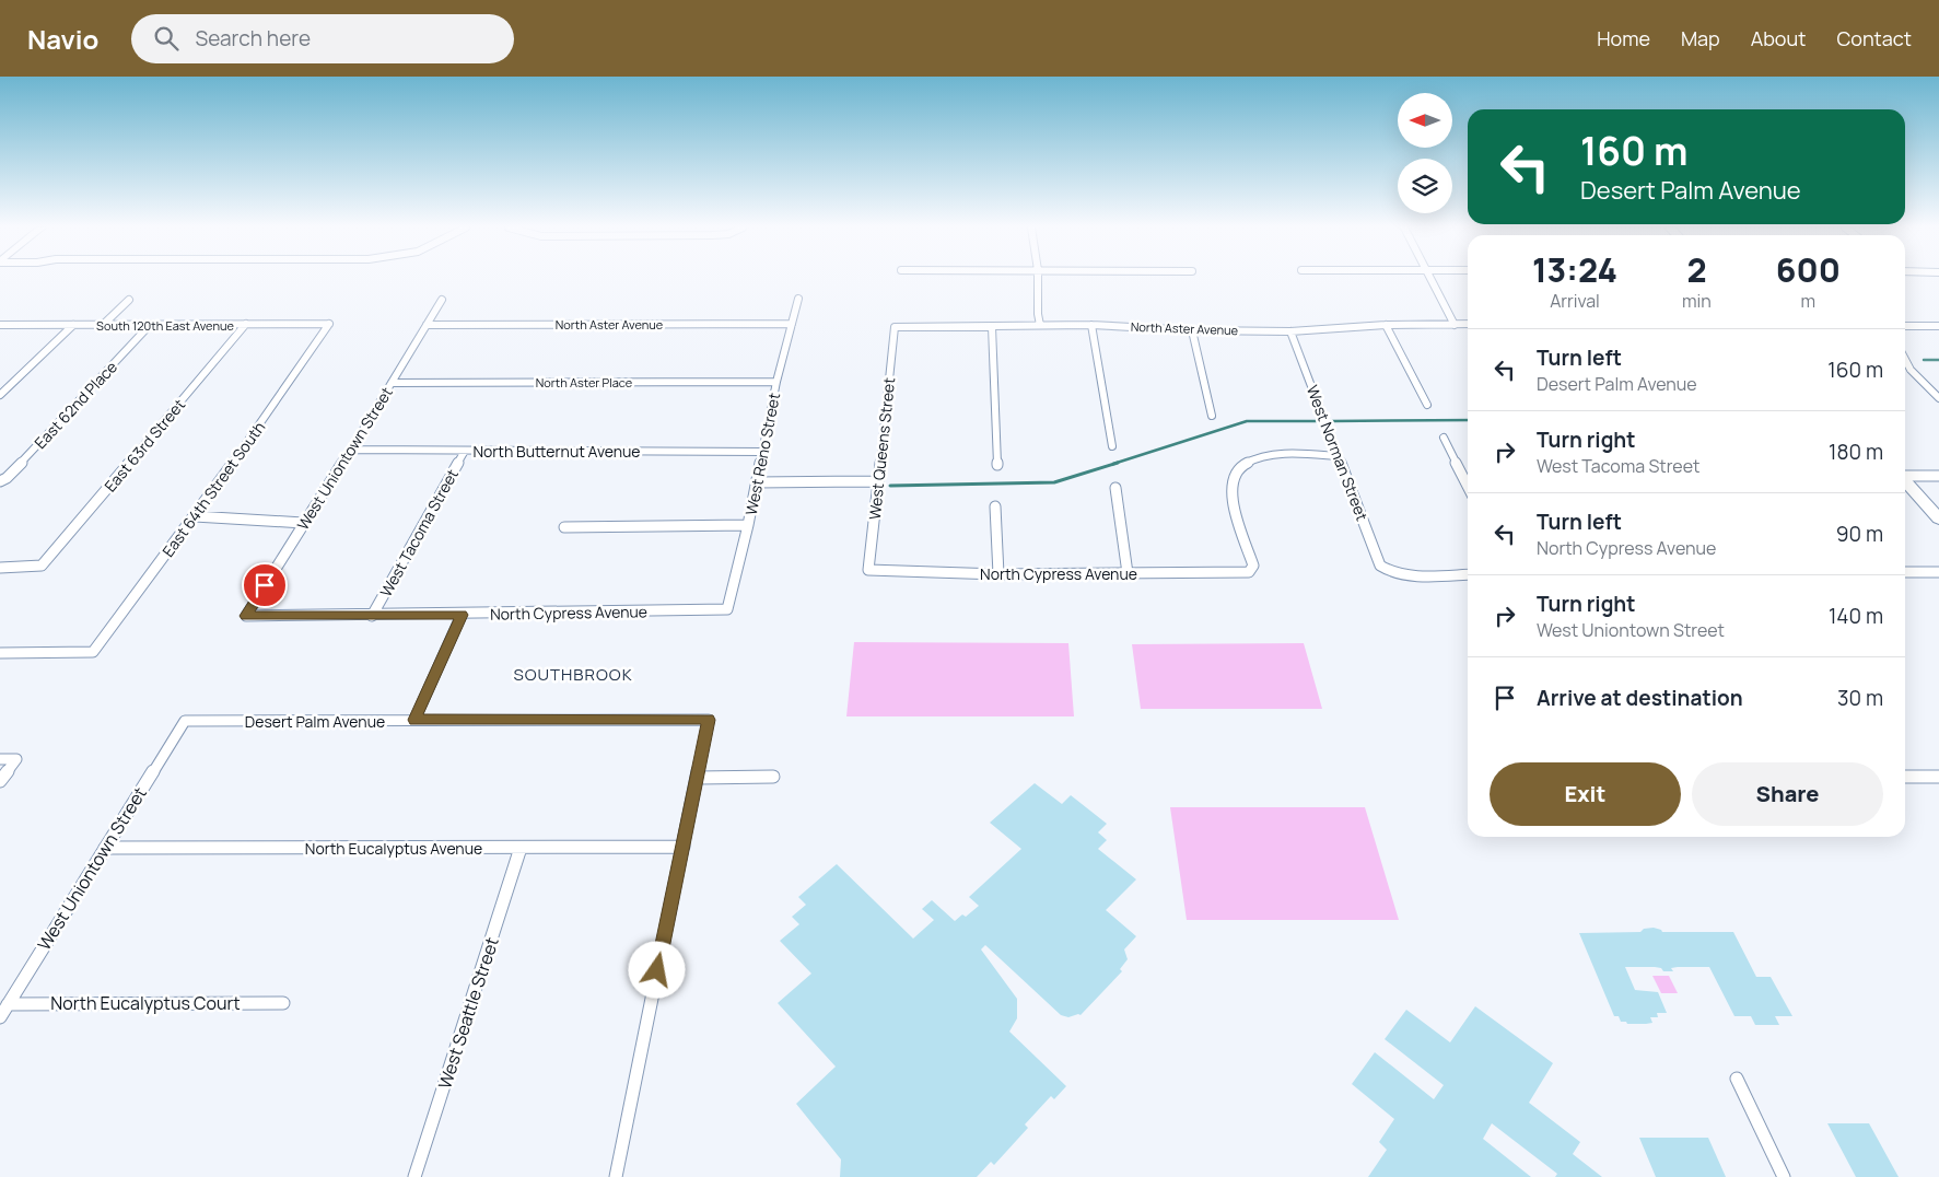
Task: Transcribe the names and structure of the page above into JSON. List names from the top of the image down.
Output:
{
  "streets": {
    "street": [
      "North Aster Avenue",
      "South 120th East Avenue",
      "North Aster Place",
      "East 62nd Place",
      "East 63rd Street",
      "West Queens Street",
      "North Butternut Avenue",
      "West Norman Street",
      "West Reno Street",
      "West Uniontown Street",
      "East 64th Street South",
      "West Tacoma Street",
      "North Cypress Avenue",
      "Desert Palm Avenue",
      "North Eucalyptus Avenue",
      "North Eucalyptus Court",
      "West Seattle Street"
    ]
  },
  "crossings": [
    ["North Aster Avenue", "West Queens Street"],
    ["North Aster Avenue", "West Norman Street"],
    ["North Aster Avenue", "West Reno Street"],
    ["North Aster Avenue", "West Uniontown Street"],
    ["South 120th East Avenue", "East 62nd Place"],
    ["South 120th East Avenue", "East 63rd Street"],
    ["South 120th East Avenue", "East 64th Street South"],
    ["North Aster Place", "West Reno Street"],
    ["North Aster Place", "West Uniontown Street"],
    ["West Queens Street", "North Cypress Avenue"],
    ["North Butternut Avenue", "West Reno Street"],
    ["North Butternut Avenue", "West Uniontown Street"],
    ["North Butternut Avenue", "West Tacoma Street"],
    ["West Norman Street", "North Cypress Avenue"],
    ["West Reno Street", "North Cypress Avenue"],
    ["West Uniontown Street", "North Cypress Avenue"],
    ["West Uniontown Street", "Desert Palm Avenue"],
    ["West Uniontown Street", "North Eucalyptus Avenue"],
    ["West Uniontown Street", "North Eucalyptus Court"],
    ["West Tacoma Street", "North Cypress Avenue"],
    ["North Eucalyptus Avenue", "West Seattle Street"]
  ],
  "districts": ["SOUTHBROOK"],
  "north": "left",
  "page": {
    "header": "Navio",
    "search": "Search here",
    "nav": [
      "Home",
      "Map",
      "About",
      "Contact"
    ],
    "turn": ["160 m", "Desert Palm Avenue"],
    "eta": [
      "13:24",
      "Arrival",
      "2",
      "min",
      "600",
      "m"
    ],
    "list": [
      {
        "name": "Turn left",
        "note": "Desert Palm Avenue",
        "value": "160 m"
      },
      {
        "name": "Turn right",
        "note": "West Tacoma Street",
        "value": "180 m"
      },
      {
        "name": "Turn left",
        "note": "North Cypress Avenue",
        "value": "90 m"
      },
      {
        "name": "Turn right",
        "note": "West Uniontown Street",
        "value": "140 m"
      },
      {
        "name": "Arrive at destination",
        "value": "30 m"
      }
    ],
    "buttons": ["Exit", "Share"]
  }
}
